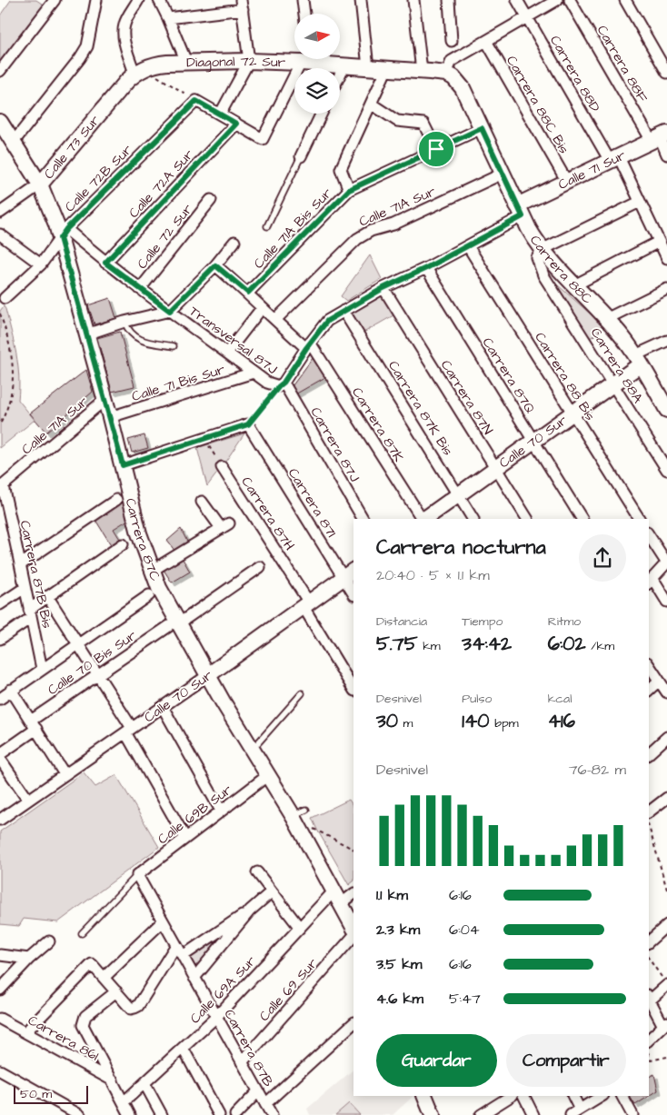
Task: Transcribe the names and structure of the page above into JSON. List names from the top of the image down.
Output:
{
  "streets": {
    "street": [
      "Diagonal 72 Sur",
      "Carrera 88F",
      "Carrera 88D",
      "Carrera 88C Bis",
      "Calle 73 Sur",
      "Calle 71 Sur",
      "Calle 72B Sur",
      "Calle 72A Sur",
      "Calle 71A Sur",
      "Calle 71A Bis Sur",
      "Calle 72 Sur",
      "Carrera 88C",
      "Transversal 87J",
      "Carrera 88A",
      "Carrera 87Q",
      "Carrera 88 Bis",
      "Calle 71 Bis Sur",
      "Carrera 87N",
      "Carrera 87K Bis",
      "Carrera 87K",
      "Calle 70 Sur",
      "Carrera 87J",
      "Carrera 87I",
      "Carrera 87H",
      "Carrera 87C",
      "Carrera 87B Bis",
      "Calle 70 Bis Sur",
      "Calle 69B Sur",
      "Calle 69A Sur",
      "Calle 69 Sur",
      "Carrera 86I",
      "Carrera 87B"
    ]
  },
  "crossings": [
    ["Diagonal 72 Sur", "Calle 73 Sur"],
    ["Diagonal 72 Sur", "Carrera 88C"],
    ["Carrera 88F", "Calle 71 Sur"],
    ["Carrera 88D", "Calle 71 Sur"],
    ["Carrera 88C Bis", "Calle 71 Sur"],
    ["Calle 73 Sur", "Carrera 87C"],
    ["Calle 71 Sur", "Carrera 88C"],
    ["Calle 71 Sur", "Transversal 87J"],
    ["Calle 71 Sur", "Carrera 87Q"],
    ["Calle 71 Sur", "Carrera 88 Bis"],
    ["Calle 71 Sur", "Carrera 87N"],
    ["Calle 71 Sur", "Carrera 87K Bis"],
    ["Calle 71 Sur", "Carrera 87K"],
    ["Calle 71 Sur", "Carrera 87J"],
    ["Calle 72B Sur", "Transversal 87J"],
    ["Calle 72B Sur", "Carrera 87C"],
    ["Calle 72A Sur", "Transversal 87J"],
    ["Calle 71A Sur", "Carrera 88C"],
    ["Calle 71A Sur", "Carrera 87K"],
    ["Calle 71A Sur", "Carrera 87C"],
    ["Calle 71A Sur", "Carrera 87B Bis"],
    ["Calle 71A Bis Sur", "Carrera 88C"],
    ["Calle 71A Bis Sur", "Carrera 87K"],
    ["Calle 72 Sur", "Transversal 87J"],
    ["Carrera 88C", "Carrera 88A"],
    ["Carrera 88C", "Calle 70 Sur"],
    ["Transversal 87J", "Calle 71 Bis Sur"],
    ["Transversal 87J", "Carrera 87J"],
    ["Transversal 87J", "Carrera 87C"],
    ["Carrera 88A", "Calle 70 Sur"],
    ["Carrera 87Q", "Calle 70 Sur"],
    ["Carrera 88 Bis", "Calle 70 Sur"],
    ["Calle 71 Bis Sur", "Carrera 87C"],
    ["Carrera 87N", "Calle 70 Sur"],
    ["Carrera 87K Bis", "Calle 70 Sur"],
    ["Calle 70 Sur", "Carrera 87I"],
    ["Calle 70 Sur", "Carrera 87H"],
    ["Calle 70 Sur", "Carrera 87C"],
    ["Carrera 87C", "Calle 70 Bis Sur"],
    ["Carrera 87C", "Calle 69B Sur"],
    ["Carrera 87C", "Calle 69A Sur"],
    ["Calle 69B Sur", "Carrera 87B"],
    ["Calle 69A Sur", "Carrera 87B"],
    ["Calle 69 Sur", "Carrera 87B"]
  ],
  "scale_bar": "50 m",
  "north": "right",
  "page": {
    "heading": ["Carrera nocturna", "20:40 · 5 × 1.1 km"],
    "stats": [
      ["Distancia", "5.75 km"],
      ["Tiempo", "34:42"],
      ["Ritmo", "6:02 /km"],
      ["Desnivel", "30 m"],
      ["Pulso", "140 bpm"],
      ["kcal", "416"]
    ],
    "chart": ["Desnivel", "76–82 m"],
    "list": [
      {
        "name": "1.1 km",
        "note": "6:16"
      },
      {
        "name": "2.3 km",
        "note": "6:04"
      },
      {
        "name": "3.5 km",
        "note": "6:16"
      },
      {
        "name": "4.6 km",
        "note": "5:47"
      }
    ],
    "buttons": ["Guardar", "Compartir"],
    "scale": "50 m"
  }
}
